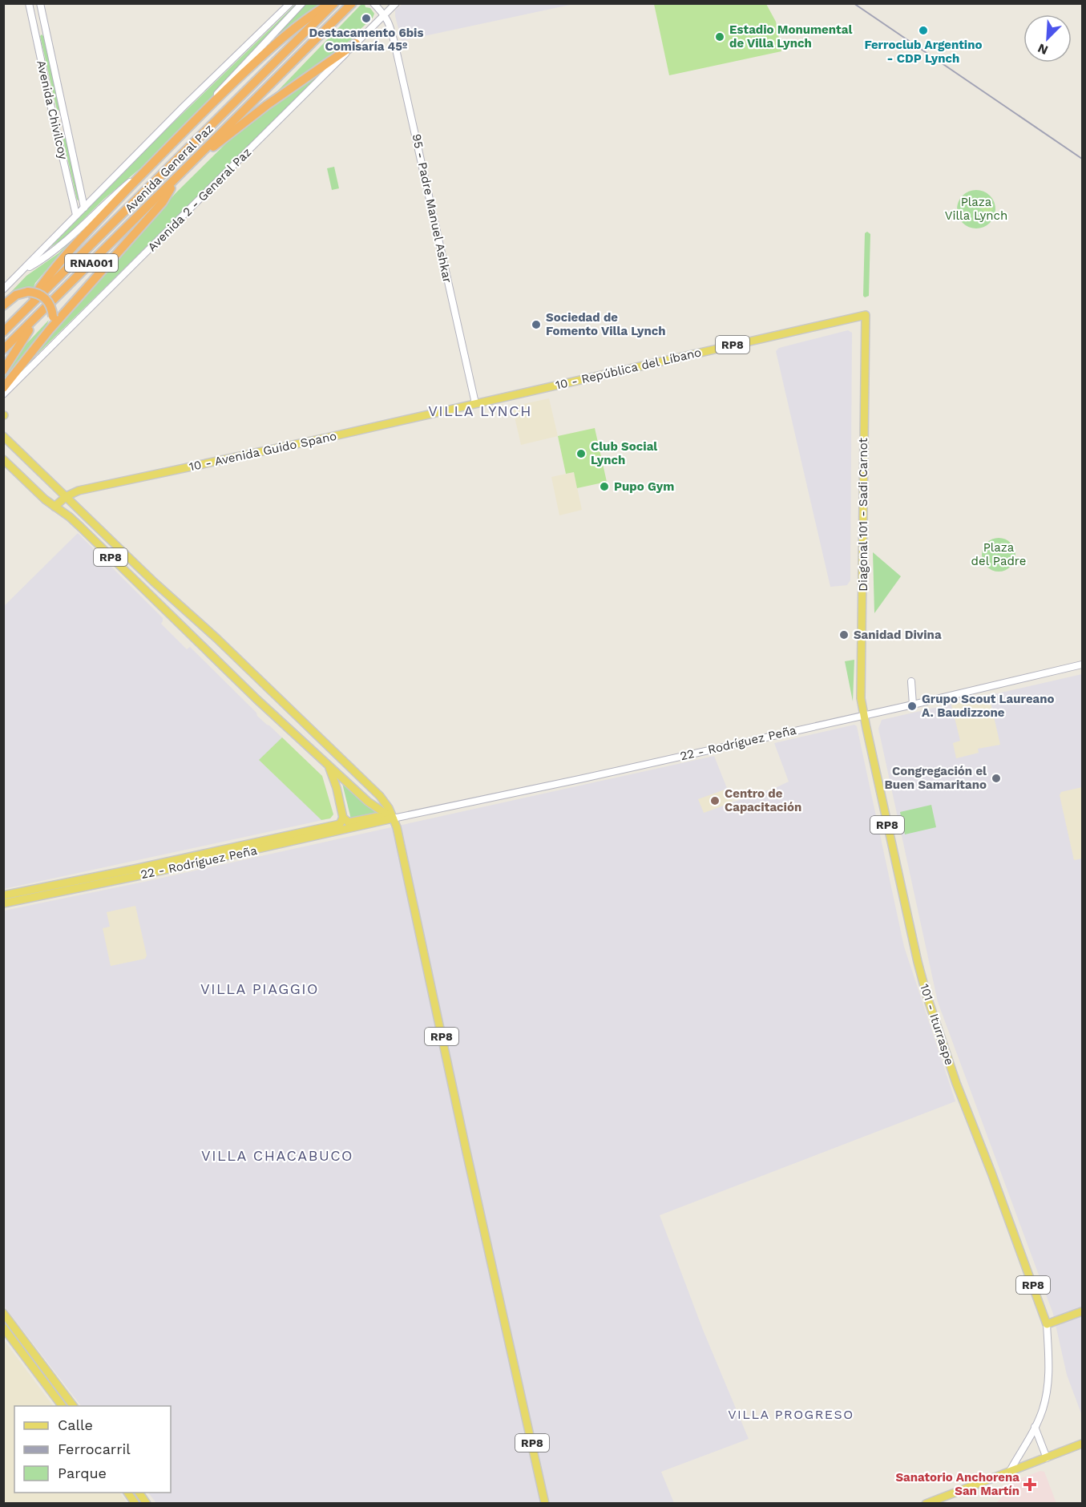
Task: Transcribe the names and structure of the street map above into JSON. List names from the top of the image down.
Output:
{
  "streets": {
    "highway": ["Avenida General Paz", "RNA001"],
    "main road": [
      "RP8",
      "10 - República del Líbano",
      "10 - Avenida Guido Spano",
      "Diagonal 101 - Sadi Carnot",
      "22 - Rodríguez Peña",
      "101 - Iturraspe"
    ],
    "street": ["Avenida Chivilcoy", "Avenida 2 - General Paz", "95 - Padre Manuel Ashkar"]
  },
  "crossings": [
    ["Avenida 2 - General Paz", "95 - Padre Manuel Ashkar"],
    ["95 - Padre Manuel Ashkar", "10 - República del Líbano"],
    ["95 - Padre Manuel Ashkar", "10 - Avenida Guido Spano"],
    ["RP8", "10 - Avenida Guido Spano"],
    ["RP8", "22 - Rodríguez Peña"],
    ["10 - República del Líbano", "10 - Avenida Guido Spano"],
    ["10 - República del Líbano", "Diagonal 101 - Sadi Carnot"],
    ["Diagonal 101 - Sadi Carnot", "22 - Rodríguez Peña"],
    ["Diagonal 101 - Sadi Carnot", "101 - Iturraspe"],
    ["22 - Rodríguez Peña", "101 - Iturraspe"]
  ],
  "districts": [
    "VILLA LYNCH",
    "VILLA PIAGGIO",
    "VILLA CHACABUCO",
    "VILLA PROGRESO"
  ],
  "parks": ["Plaza Villa Lynch", "Plaza del Padre"],
  "places": {
    "other": [
      "Destacamento 6bis Comisaría 45º",
      "Ferroclub Argentino - CDP Lynch",
      "Estadio Monumental de Villa Lynch",
      "Sociedad de Fomento Villa Lynch",
      "Club Social Lynch",
      "Pupo Gym",
      "Sanidad Divina",
      "Grupo Scout Laureano A. Baudizzone",
      "Congregación el Buen Samaritano",
      "Centro de Capacitación"
    ],
    "health": ["Sanatorio Anchorena San Martín"]
  },
  "legend": ["Calle", "Ferrocarril", "Parque"],
  "north": "bottom left"
}
